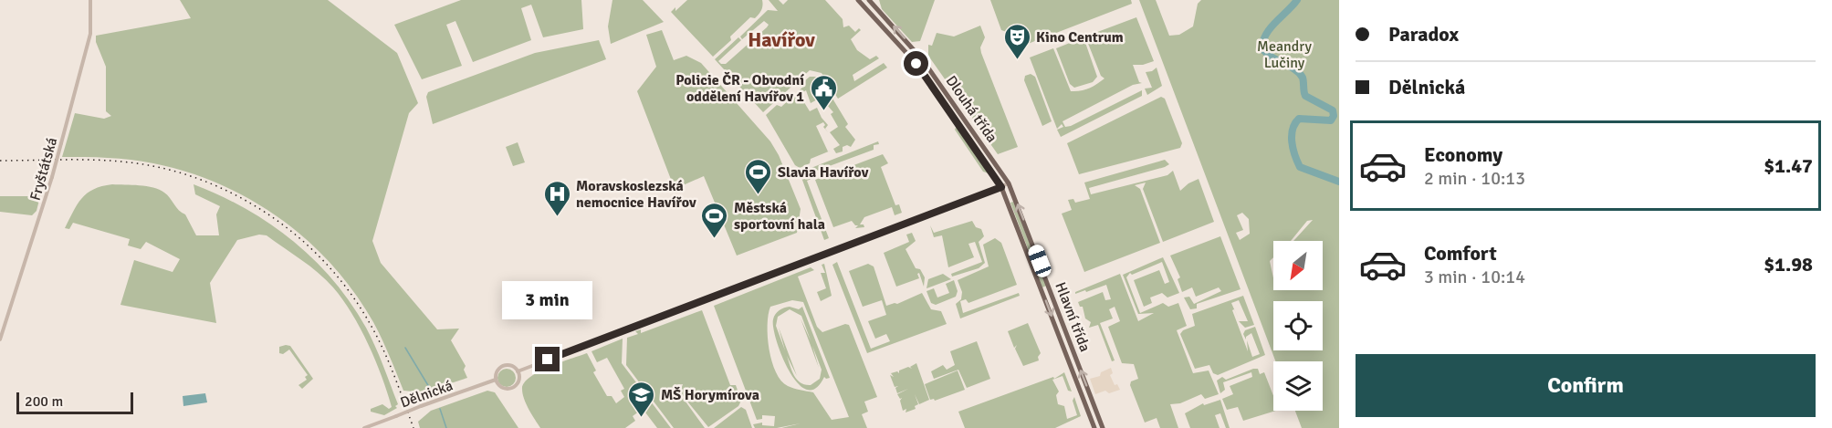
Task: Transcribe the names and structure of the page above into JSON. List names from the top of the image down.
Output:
{
  "streets": {
    "main road": ["Dlouhá třída", "Hlavní třída"],
    "street": ["Fryštátská", "Dělnická"]
  },
  "crossings": [
    ["Dlouhá třída", "Hlavní třída"]
  ],
  "districts": ["Havířov"],
  "parks": ["Meandry Lučiny"],
  "places": {
    "theatre": ["Kino Centrum"],
    "public building": ["Policie ČR - Obvodní oddělení Havířov 1"],
    "sports": ["Slavia Havířov", "Městská sportovní hala"],
    "hospital": ["Moravskoslezská nemocnice Havířov"],
    "school or university": ["MŠ Horymírova"]
  },
  "scale_bar": "200 m",
  "north": "bottom left",
  "page": {
    "banner": ["Paradox", "Dělnická"],
    "list": [
      {
        "name": "Economy",
        "note": "2 min · 10:13",
        "value": "$1.47"
      },
      {
        "name": "Comfort",
        "note": "3 min · 10:14",
        "value": "$1.98"
      }
    ],
    "bubble": "3 min",
    "buttons": "Confirm",
    "scale": "200 m"
  }
}
